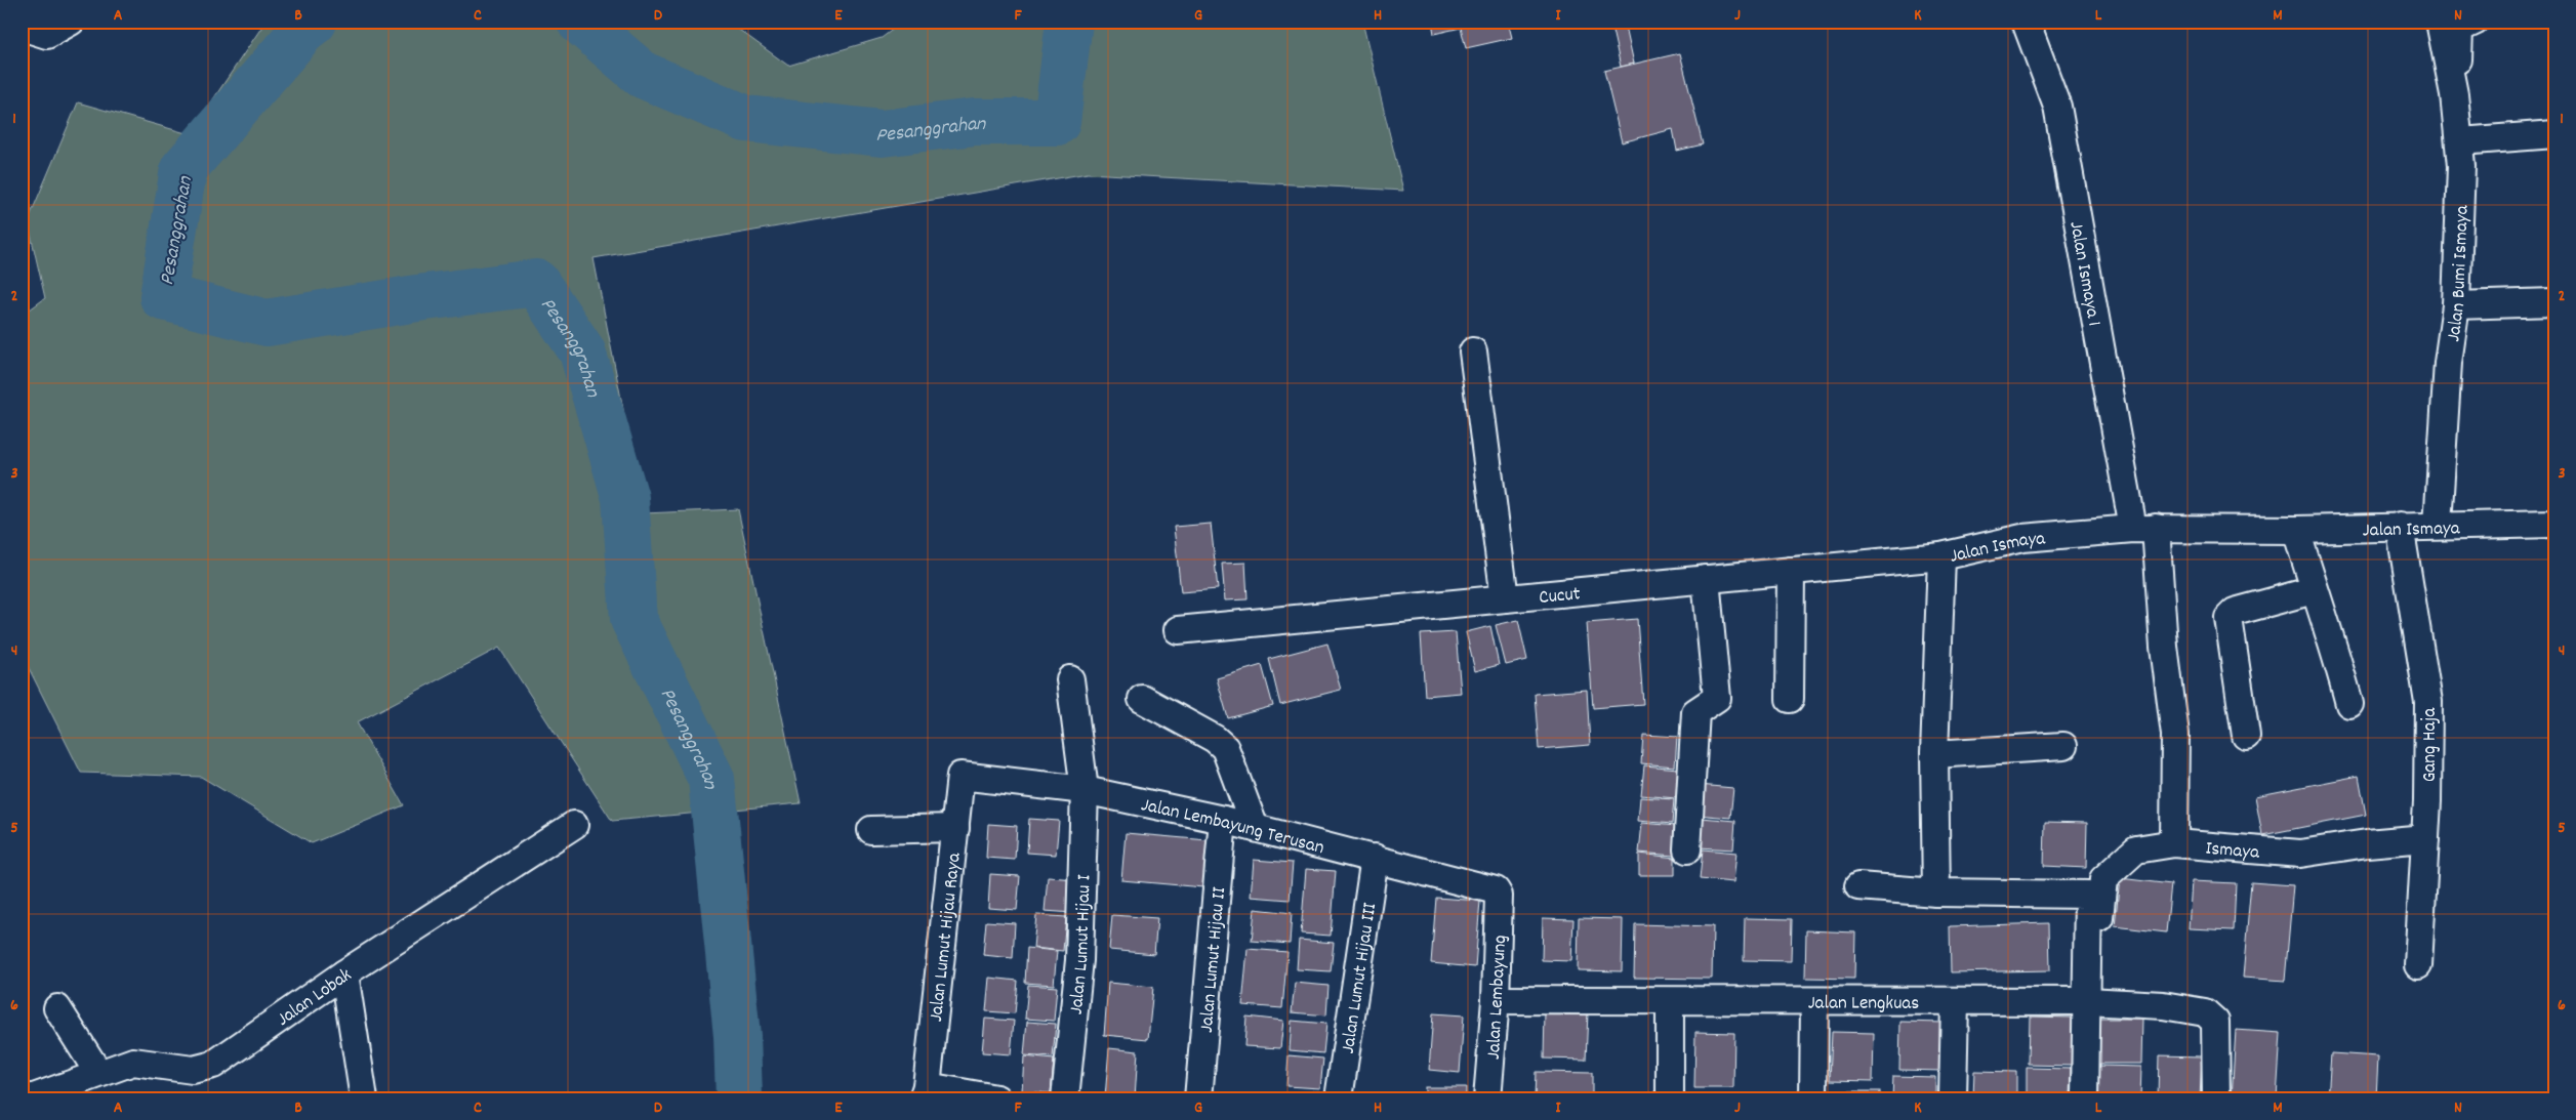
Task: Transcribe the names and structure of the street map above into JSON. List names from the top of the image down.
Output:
{
  "streets": {
    "street": [
      "Jalan Ismaya 1",
      "Jalan Bumi Ismaya",
      "Jalan Ismaya",
      "Cucut",
      "Gang Haja",
      "Jalan Lembayung Terusan",
      "Ismaya",
      "Jalan Lumut Hijau Raya",
      "Jalan Lumut Hijau I",
      "Jalan Lumut Hijau II",
      "Jalan Lumut Hijau III",
      "Jalan Lobak",
      "Jalan Lembayung",
      "Jalan Lengkuas"
    ]
  },
  "crossings": [
    ["Jalan Ismaya 1", "Jalan Ismaya"],
    ["Jalan Ismaya 1", "Ismaya"],
    ["Jalan Bumi Ismaya", "Jalan Ismaya"],
    ["Jalan Ismaya", "Cucut"],
    ["Jalan Ismaya", "Gang Haja"],
    ["Gang Haja", "Ismaya"],
    ["Jalan Lembayung Terusan", "Jalan Lumut Hijau Raya"],
    ["Jalan Lembayung Terusan", "Jalan Lumut Hijau I"],
    ["Jalan Lembayung Terusan", "Jalan Lumut Hijau II"],
    ["Jalan Lembayung Terusan", "Jalan Lumut Hijau III"],
    ["Jalan Lembayung Terusan", "Jalan Lembayung"],
    ["Jalan Lembayung", "Jalan Lengkuas"]
  ],
  "water": ["Pesanggrahan"],
  "grid": {
    "columns": [
      "A",
      "B",
      "C",
      "D",
      "E",
      "F",
      "G",
      "H",
      "I",
      "J",
      "K",
      "L",
      "M",
      "N"
    ],
    "rows": [
      "1",
      "2",
      "3",
      "4",
      "5",
      "6"
    ]
  }
}
